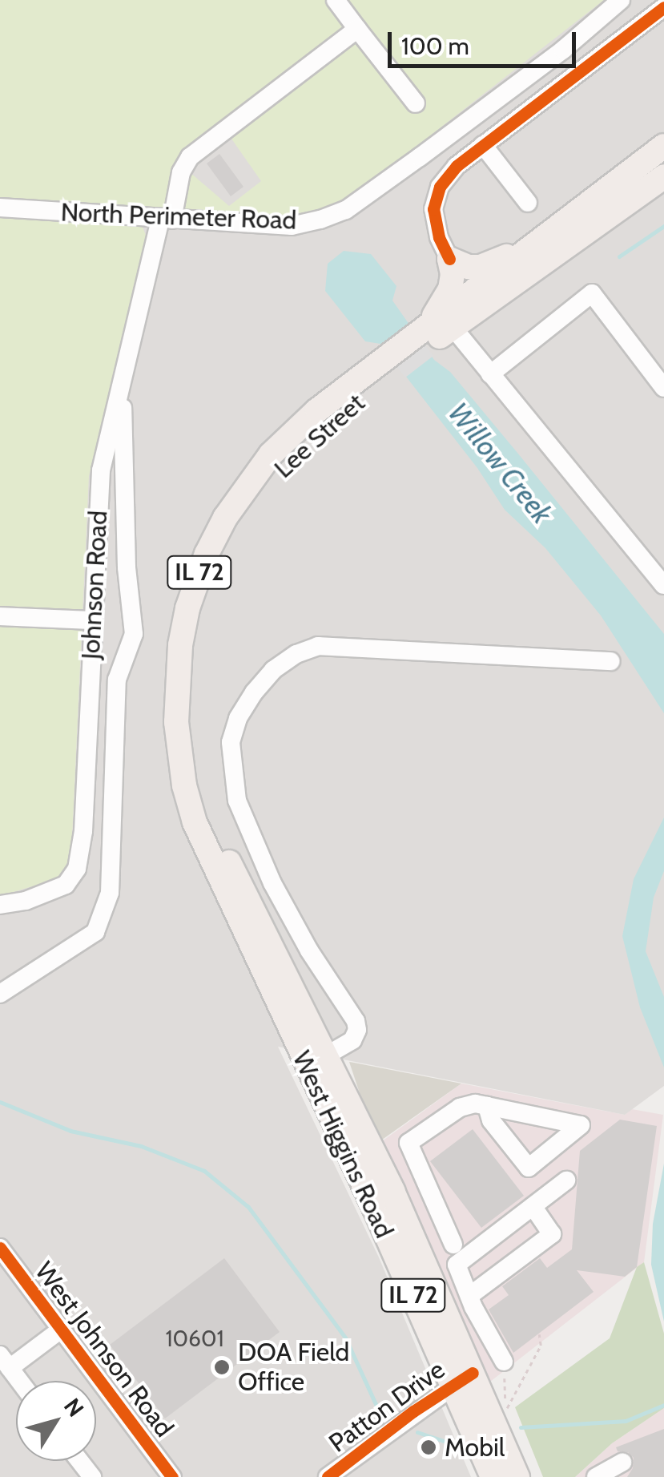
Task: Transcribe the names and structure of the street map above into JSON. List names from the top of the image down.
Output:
{
  "streets": {
    "main road": ["Lee Street", "IL 72", "West Higgins Road"],
    "street": [
      "North Perimeter Road",
      "Johnson Road",
      "West Johnson Road",
      "Patton Drive"
    ]
  },
  "crossings": [
    ["North Perimeter Road", "Johnson Road"],
    ["Lee Street", "West Higgins Road"],
    ["West Higgins Road", "Patton Drive"]
  ],
  "water": ["Willow Creek"],
  "places": ["DOA Field Office", "Mobil"],
  "house_numbers": ["10601"],
  "scale_bar": "100 m",
  "north": "top right"
}
